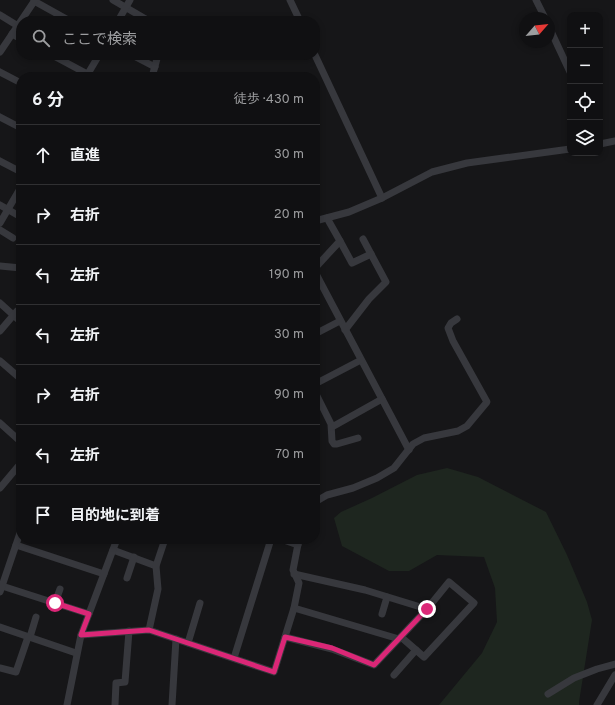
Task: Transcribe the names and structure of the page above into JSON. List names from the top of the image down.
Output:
{
  "north": "top right",
  "page": {
    "map_buttons": ["+", "−"],
    "search": "ここで検索",
    "heading": ["6 分", "徒歩 · 430 m"],
    "list": [
      ["直進", "30 m"],
      ["右折", "20 m"],
      ["左折", "190 m"],
      ["左折", "30 m"],
      ["右折", "90 m"],
      ["左折", "70 m"],
      "目的地に到着"
    ]
  }
}
